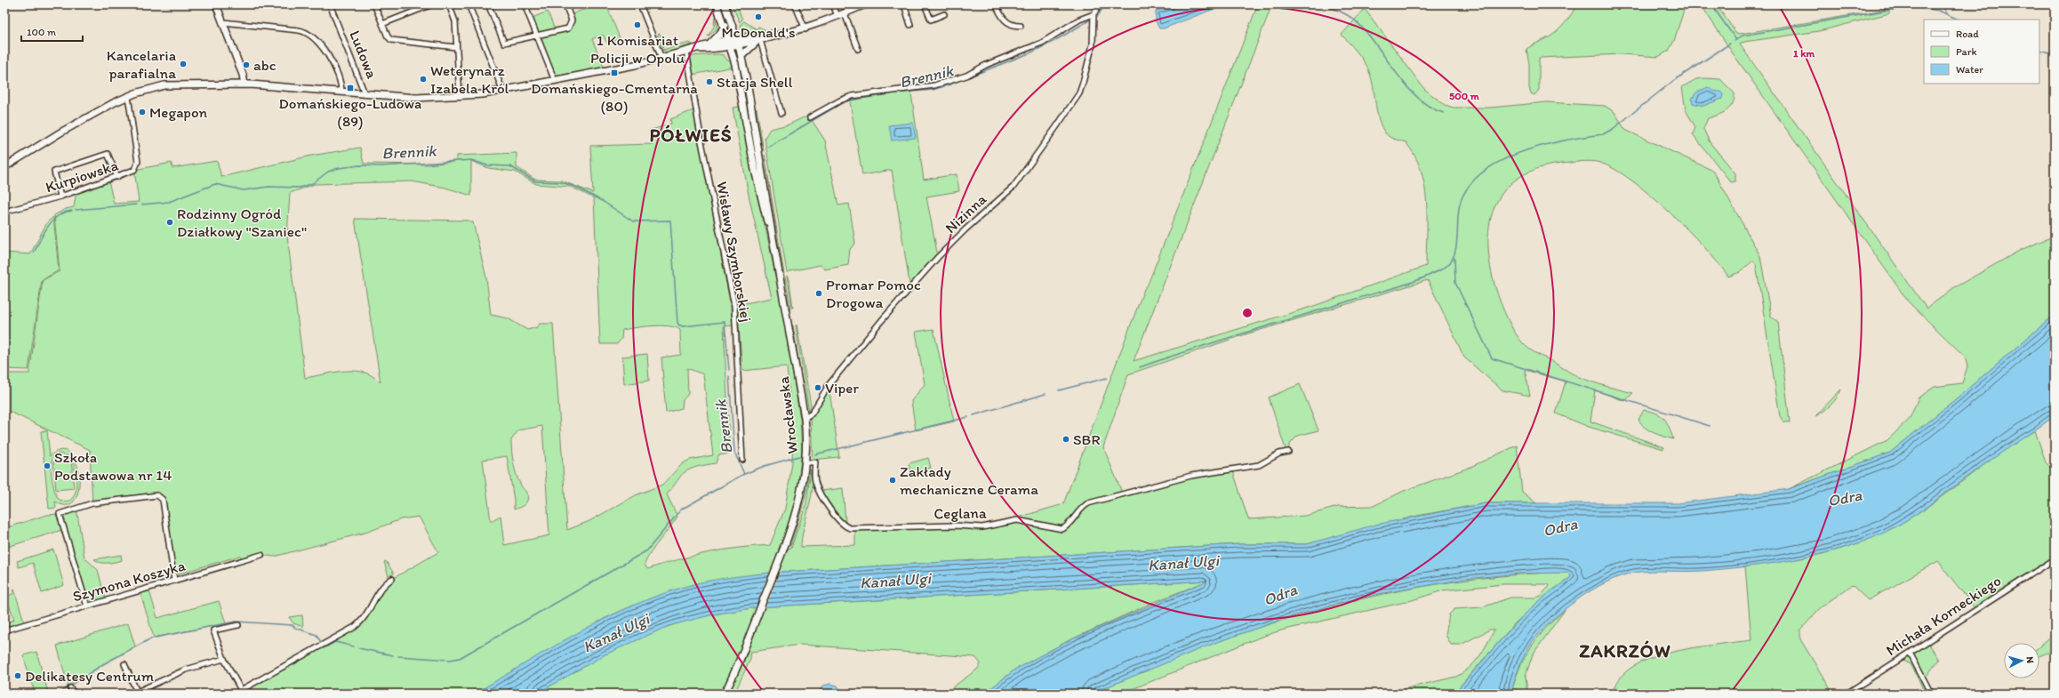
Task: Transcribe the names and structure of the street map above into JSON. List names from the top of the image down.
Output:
{
  "streets": {
    "main road": ["Wrocławska"],
    "street": [
      "Ludowa",
      "Kurpiowska",
      "Nizinna",
      "Wisławy Szymborskiej",
      "Ceglana",
      "Szymona Koszyka",
      "Michała Korneckiego"
    ]
  },
  "crossings": [
    ["Nizinna", "Wrocławska"],
    ["Wrocławska", "Ceglana"]
  ],
  "districts": ["PÓŁWIEŚ", "ZAKRZÓW"],
  "water": ["Brennik", "Odra", "Kanał Ulgi"],
  "places": {
    "other": [
      "McDonald's",
      "1 Komisariat Policji w Opolu",
      "Kancelaria parafialna",
      "abc",
      "Weterynarz Izabela Król",
      "Stacja Shell",
      "Megapon",
      "Rodzinny Ogród Działkowy \"Szaniec\"",
      "Promar Pomoc Drogowa",
      "Viper",
      "SBR",
      "Szkoła Podstawowa nr 14",
      "Zakłady mechaniczne Cerama",
      "Delikatesy Centrum"
    ],
    "transit": ["Domańskiego-Cmentarna (80)", "Domańskiego-Ludowa (89)"]
  },
  "legend": ["Road", "Park", "Water"],
  "scale_bar": "100 m",
  "north": "right",
  "rings": ["1 km", "500 m"]
}
